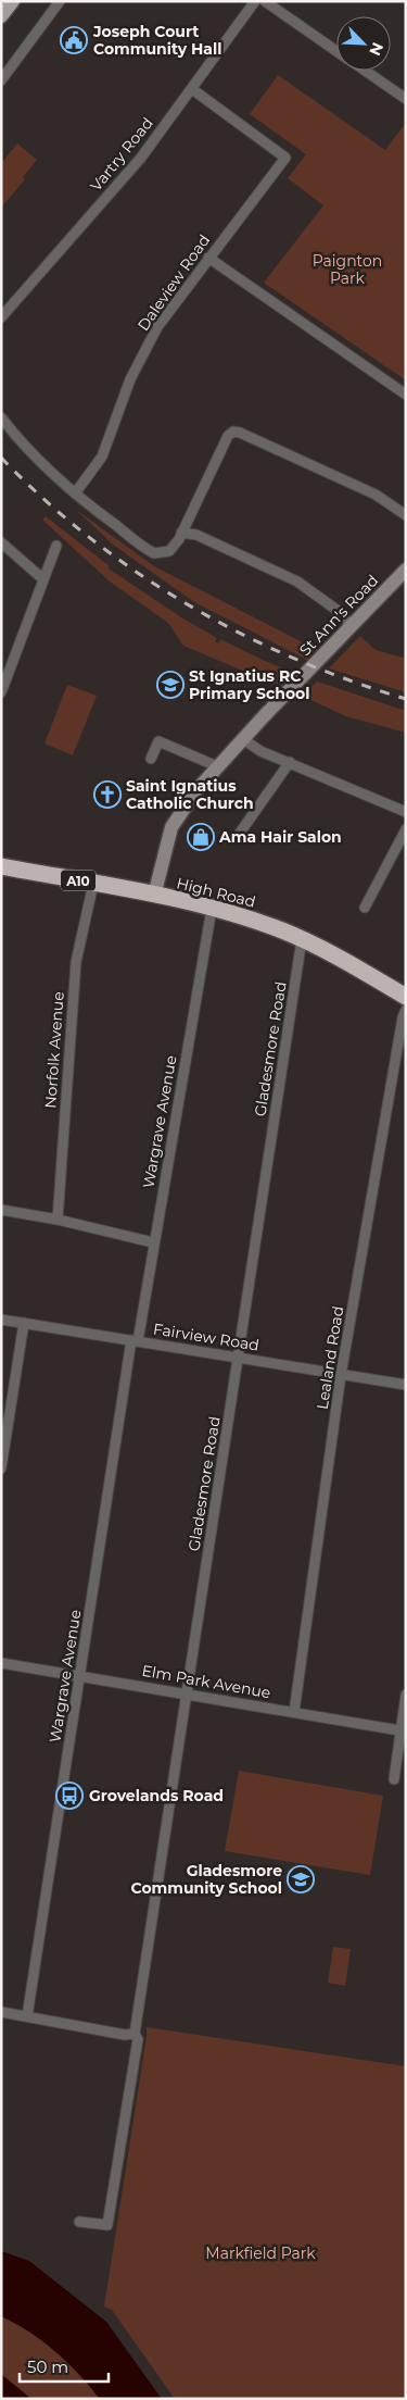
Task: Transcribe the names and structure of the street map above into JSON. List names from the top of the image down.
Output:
{
  "streets": {
    "highway": ["A10", "High Road"],
    "main road": ["St Ann's Road"],
    "street": [
      "Vartry Road",
      "Daleview Road",
      "Gladesmore Road",
      "Norfolk Avenue",
      "Wargrave Avenue",
      "Fairview Road",
      "Lealand Road",
      "Elm Park Avenue"
    ]
  },
  "crossings": [
    ["Vartry Road", "Daleview Road"],
    ["St Ann's Road", "High Road"],
    ["High Road", "Gladesmore Road"],
    ["High Road", "Norfolk Avenue"],
    ["High Road", "Wargrave Avenue"],
    ["Gladesmore Road", "Fairview Road"],
    ["Gladesmore Road", "Elm Park Avenue"],
    ["Wargrave Avenue", "Fairview Road"],
    ["Wargrave Avenue", "Elm Park Avenue"],
    ["Fairview Road", "Lealand Road"],
    ["Lealand Road", "Elm Park Avenue"]
  ],
  "parks": ["Paignton Park", "Markfield Park"],
  "places": {
    "public building": ["Joseph Court Community Hall"],
    "school or university": ["St Ignatius RC Primary School", "Gladesmore Community School"],
    "church": ["Saint Ignatius Catholic Church"],
    "shop": ["Ama Hair Salon"],
    "bus stop": ["Grovelands Road"]
  },
  "scale_bar": "50 m",
  "north": "bottom right"
}
